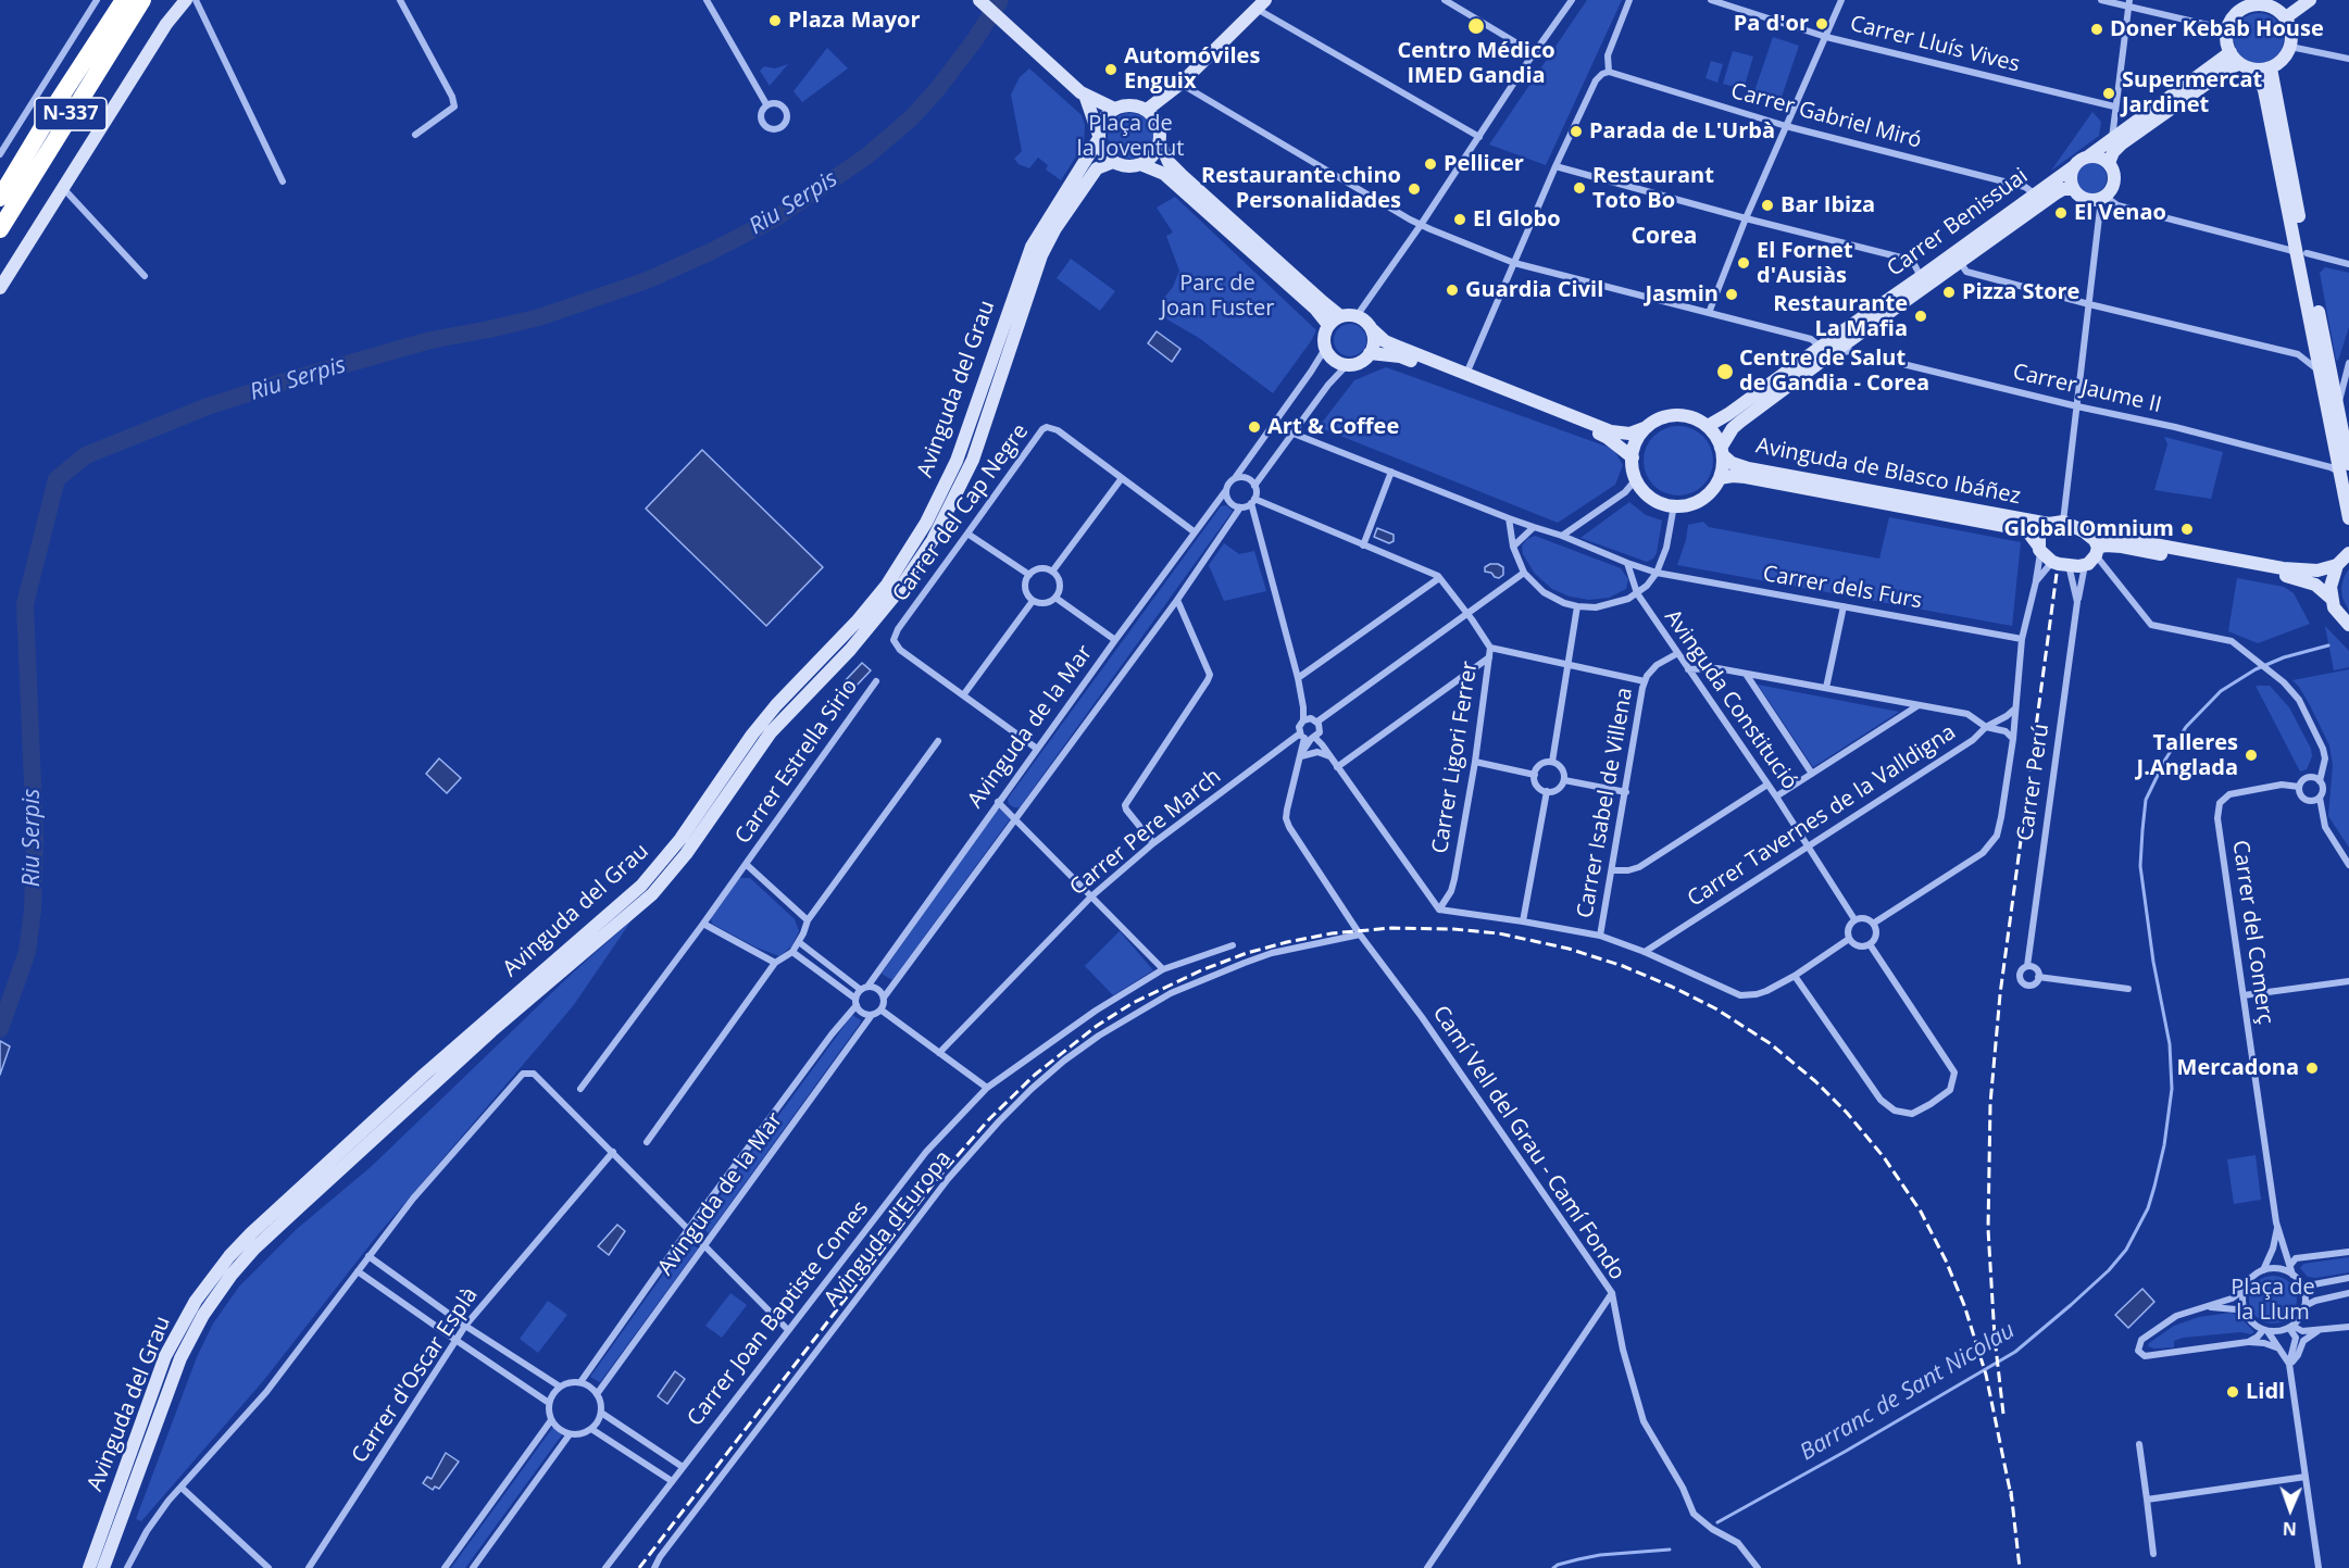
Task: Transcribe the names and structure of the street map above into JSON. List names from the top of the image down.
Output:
{
  "streets": {
    "highway": ["N-337"],
    "main road": ["Carrer Benissuai", "Avinguda del Grau", "Avinguda de Blasco Ibáñez"],
    "street": [
      "Carrer Lluís Vives",
      "Carrer Gabriel Miró",
      "Carrer Jaume II",
      "Carrer del Cap Negre",
      "Carrer dels Furs",
      "Avinguda Constitució",
      "Avinguda de la Mar",
      "Carrer Ligori Ferrer",
      "Carrer Estrella Sirio",
      "Carrer Perú",
      "Carrer Isabel de Villena",
      "Carrer Tavernes de la Valldigna",
      "Carrer Pere March",
      "Carrer del Comerç",
      "Camí Vell del Grau - Camí Fondo",
      "Avinguda d'Europa",
      "Carrer Joan Baptiste Comes",
      "Carrer d'Oscar Esplà"
    ]
  },
  "crossings": [
    ["Carrer Gabriel Miró", "Carrer Benissuai"],
    ["Carrer Benissuai", "Carrer Jaume II"],
    ["Carrer Benissuai", "Avinguda de Blasco Ibáñez"],
    ["Avinguda de Blasco Ibáñez", "Carrer Perú"],
    ["Carrer dels Furs", "Avinguda Constitució"],
    ["Carrer dels Furs", "Carrer Perú"],
    ["Avinguda Constitució", "Carrer Perú"],
    ["Avinguda Constitució", "Carrer Isabel de Villena"],
    ["Avinguda Constitució", "Carrer Tavernes de la Valldigna"],
    ["Carrer Perú", "Carrer Tavernes de la Valldigna"],
    ["Camí Vell del Grau - Camí Fondo", "Avinguda d'Europa"]
  ],
  "districts": ["Corea"],
  "water": ["Riu Serpis", "Barranc de Sant Nicolau"],
  "parks": ["Plaça de la Joventut", "Parc de Joan Fuster", "Plaça de la Llum"],
  "places": [
    "Plaza Mayor",
    "Pa d'or",
    "Centro Médico IMED Gandia",
    "Doner Kebab House",
    "Automóviles Enguix",
    "Supermercat Jardinet",
    "Parada de L'Urbà",
    "Pellicer",
    "Restaurant Toto Bo",
    "Restaurante chino Personalidades",
    "Bar Ibiza",
    "El Venao",
    "El Globo",
    "El Fornet d'Ausiàs",
    "Guardia Civil",
    "Pizza Store",
    "Jasmin",
    "Restaurante La Mafia",
    "Centre de Salut de Gandia - Corea",
    "Art & Coffee",
    "Global Omnium",
    "Talleres J.Anglada",
    "Mercadona",
    "Lidl"
  ],
  "north": "bottom"
}
